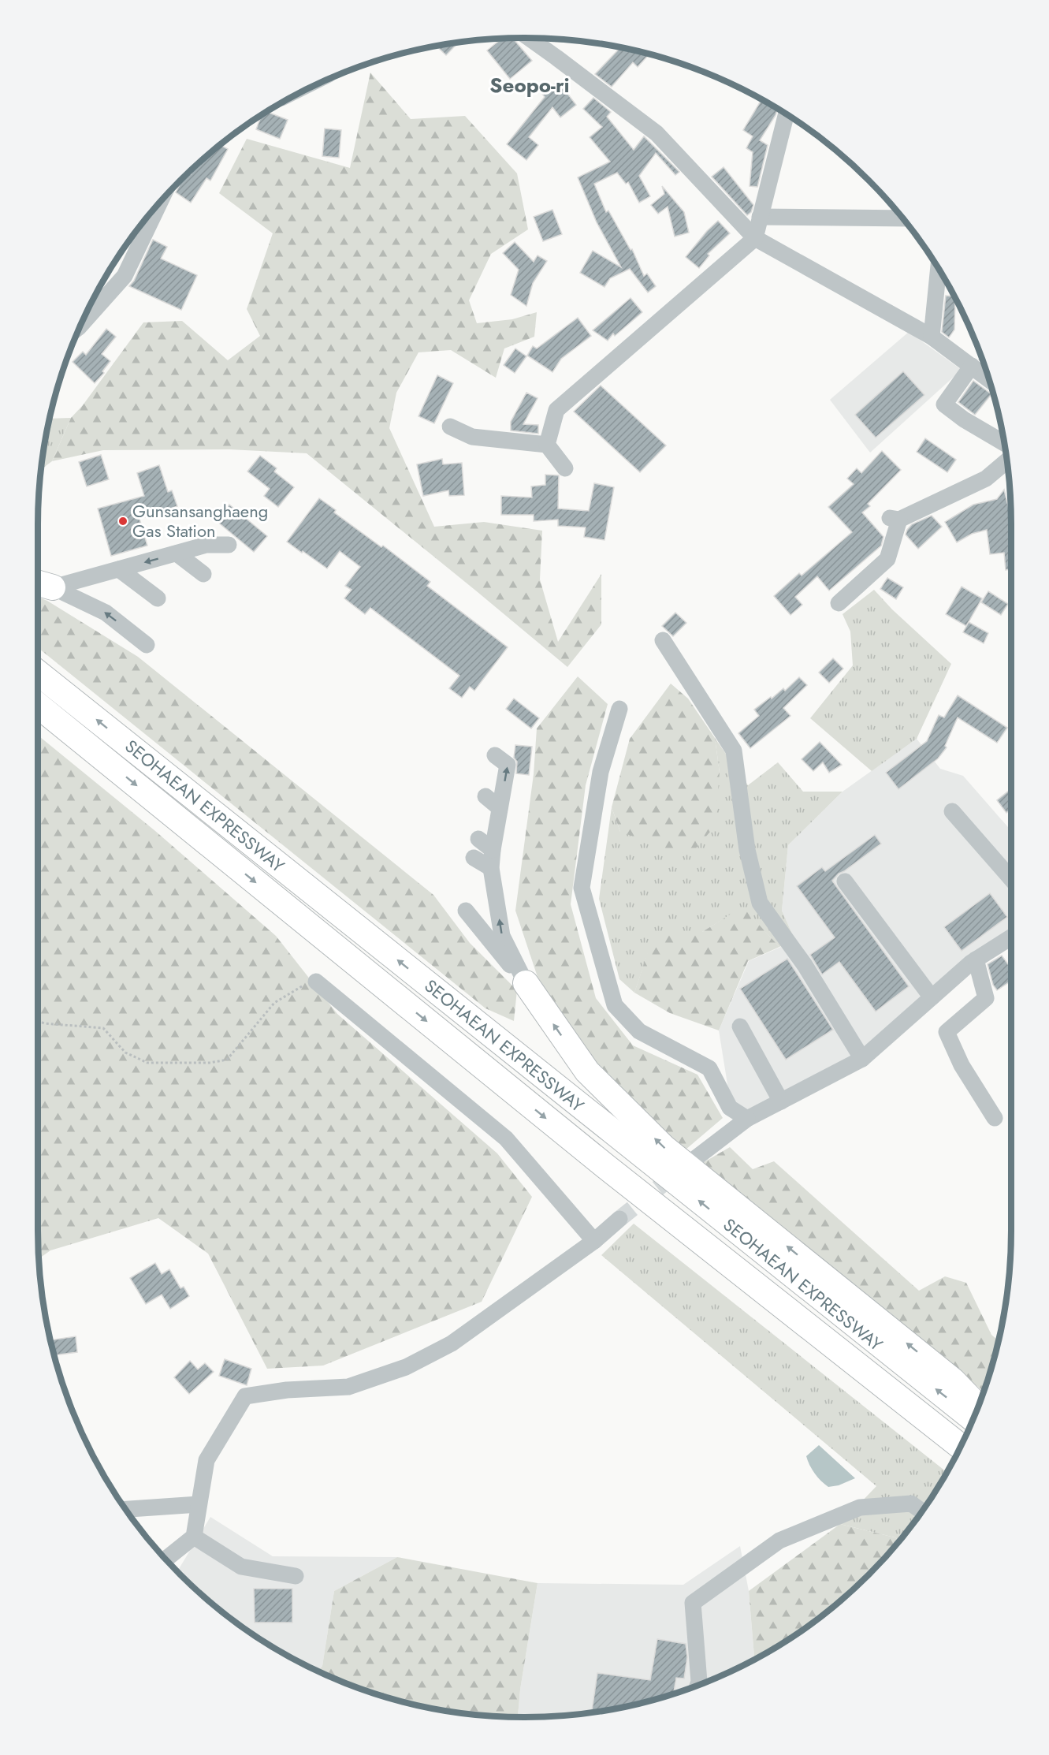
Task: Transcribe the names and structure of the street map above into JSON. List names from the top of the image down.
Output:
{
  "streets": {
    "highway": ["SEOHAEAN EXPRESSWAY"]
  },
  "districts": ["Seopo-ri"],
  "places": ["Gunsansanghaeng Gas Station"]
}
